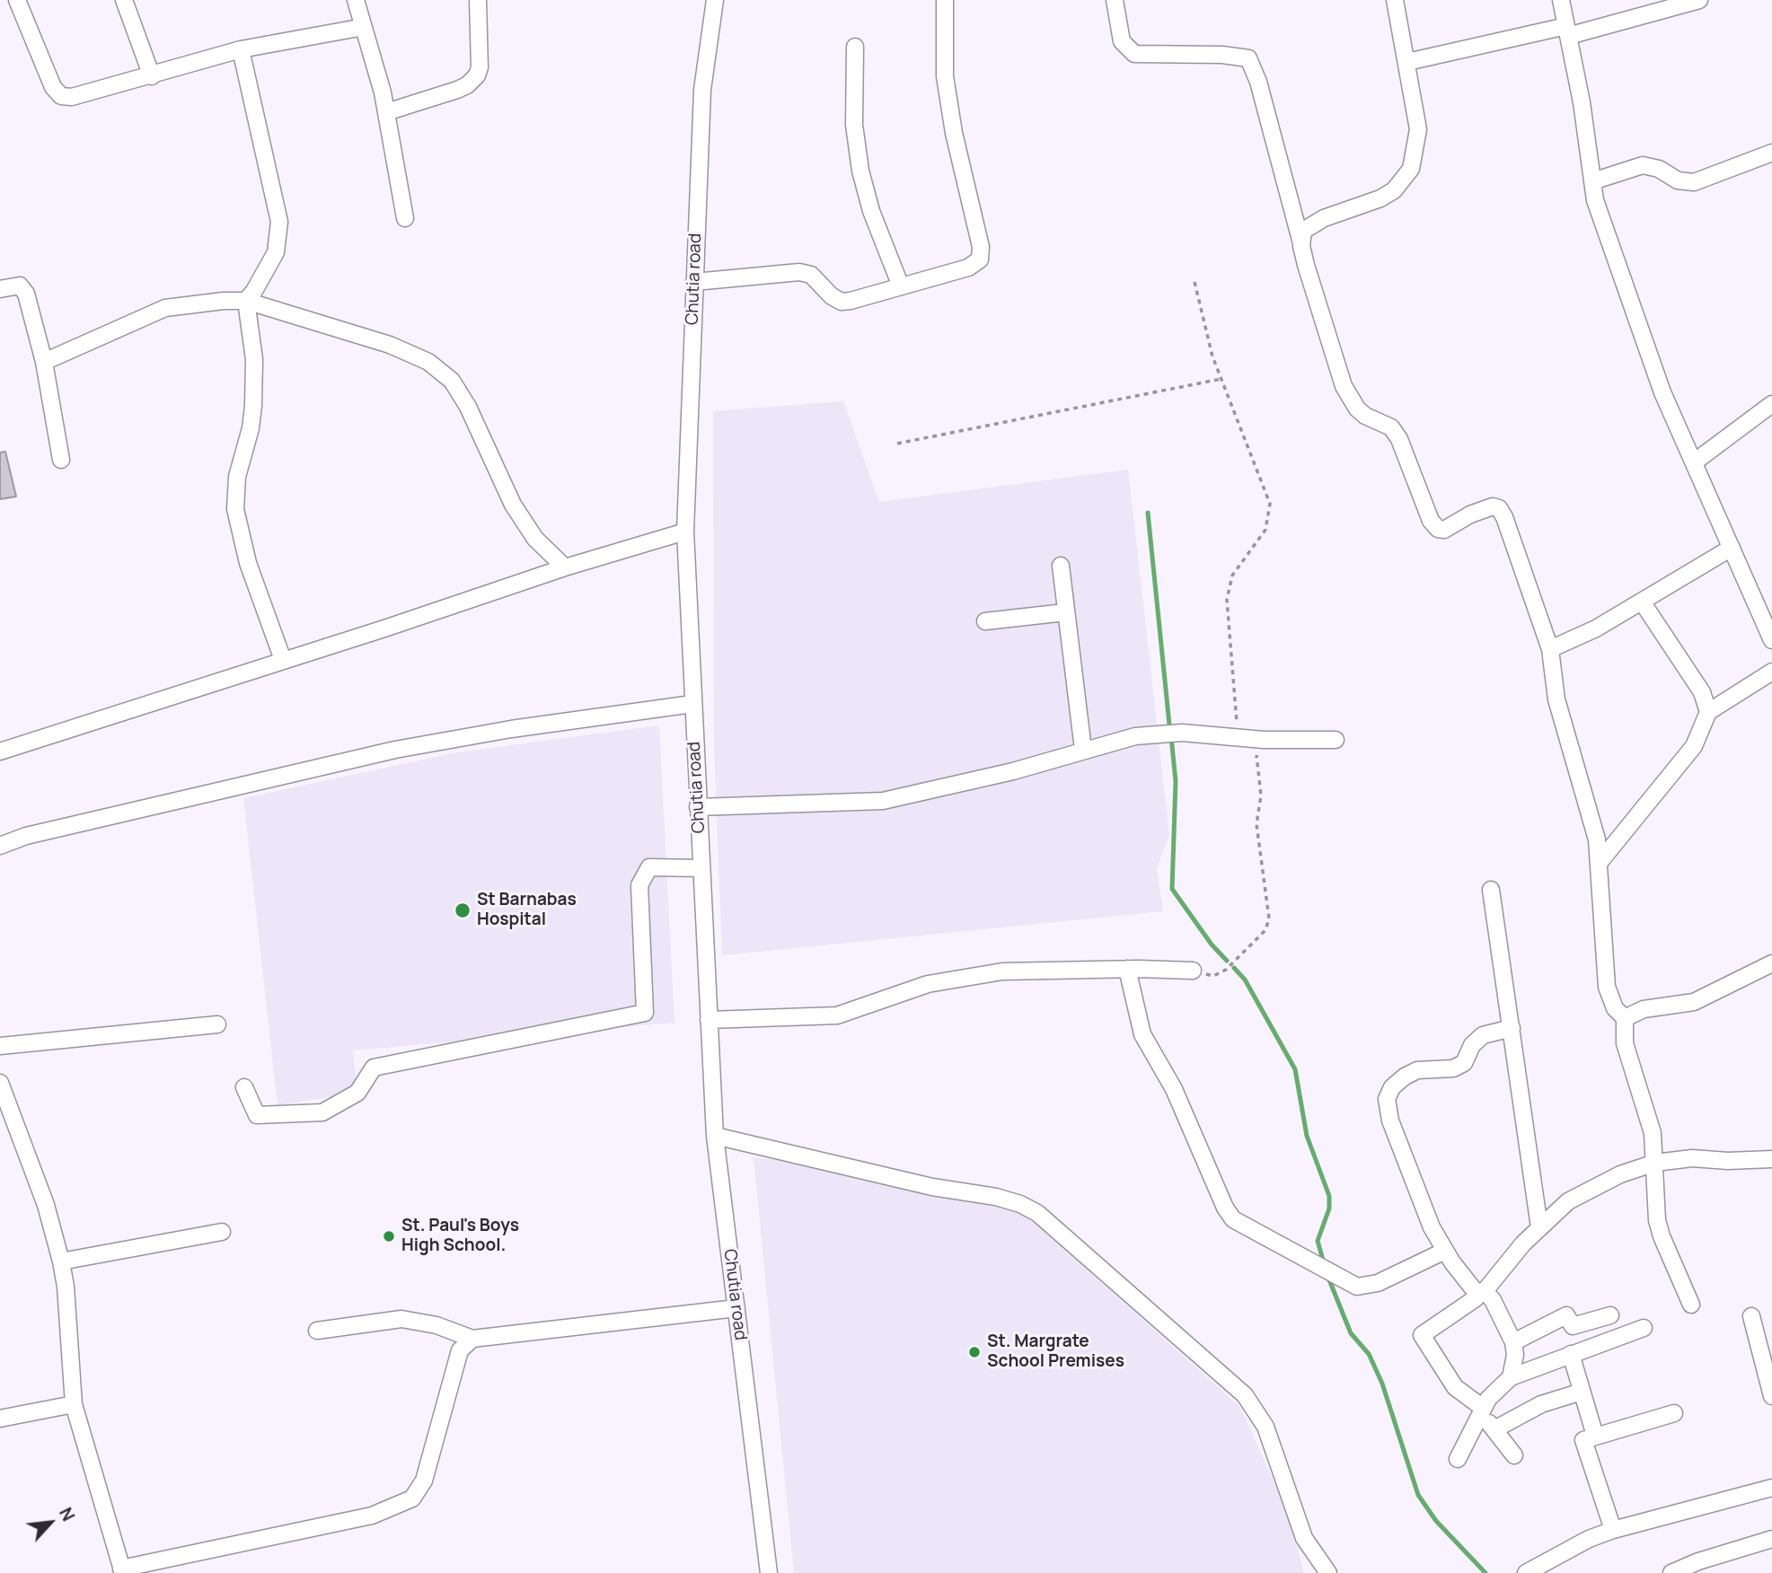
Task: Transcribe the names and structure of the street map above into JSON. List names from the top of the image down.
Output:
{
  "streets": {
    "street": ["Chutia road"]
  },
  "places": ["St Barnabas Hospital", "St. Paul's Boys High School.", "St. Margrate School Premises"],
  "north": "top right"
}
